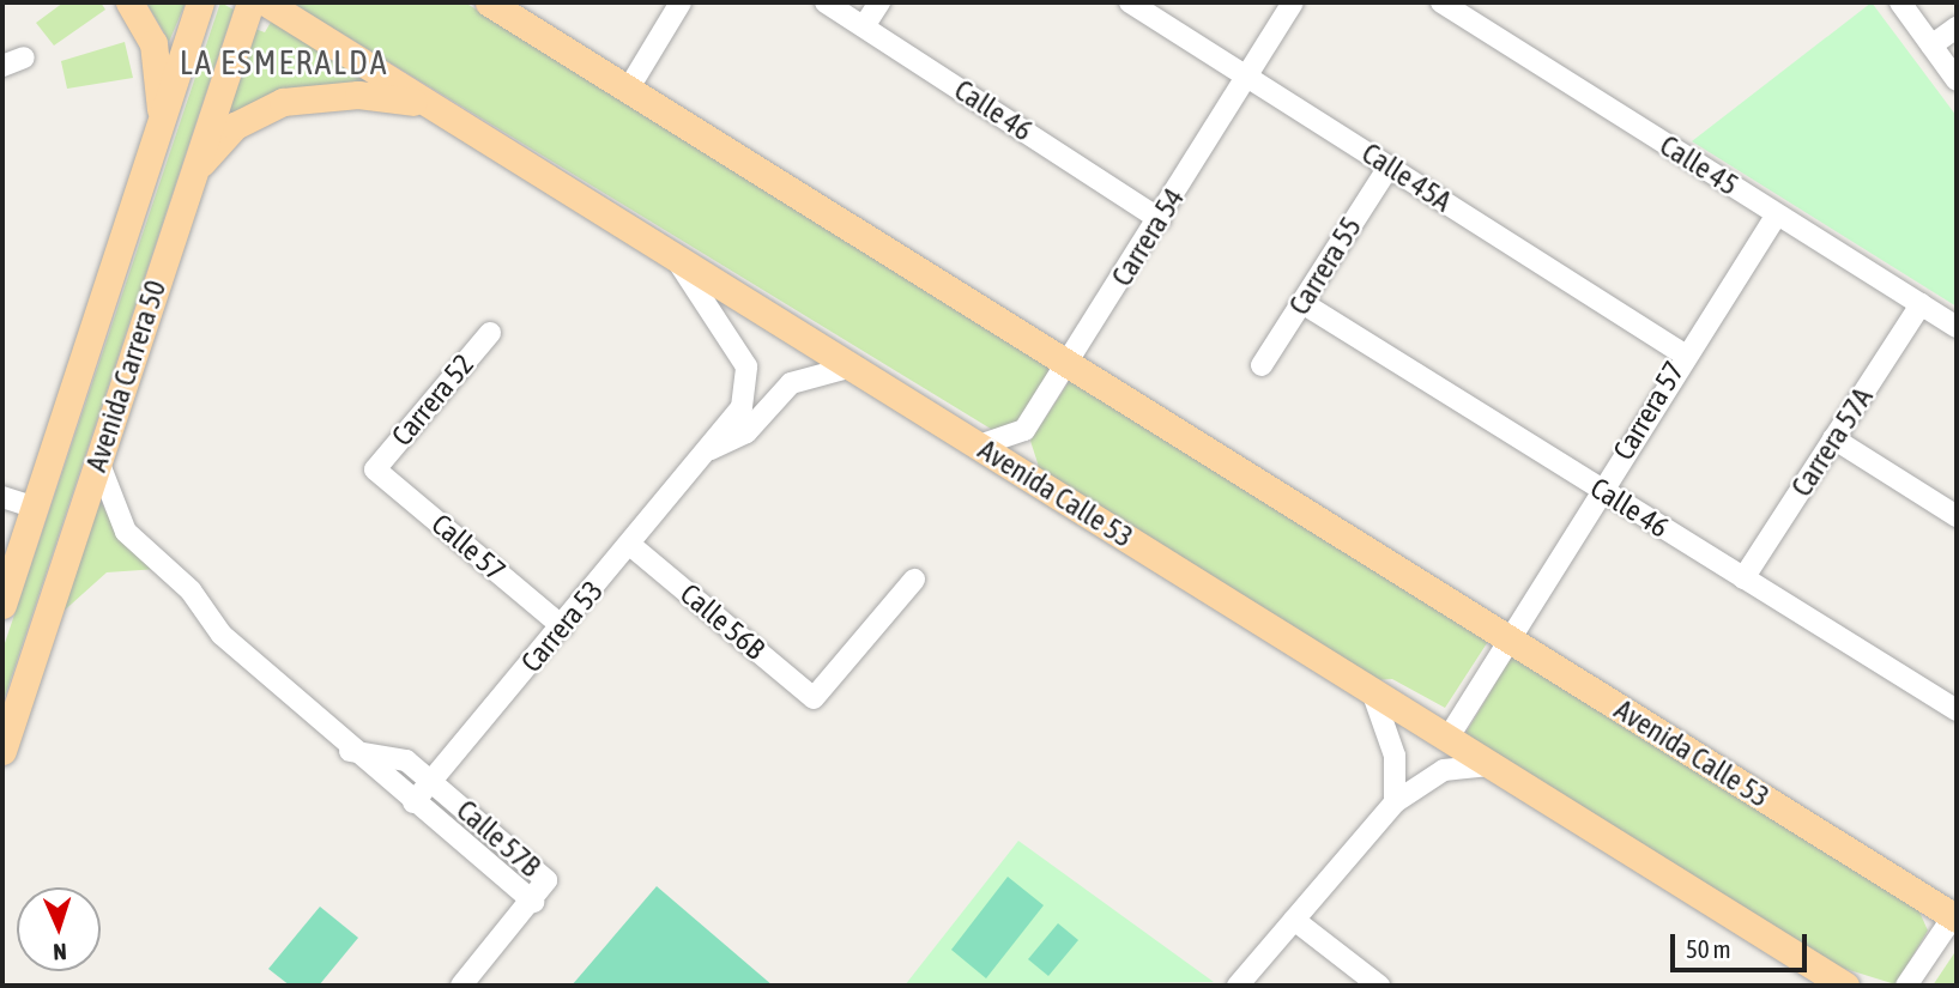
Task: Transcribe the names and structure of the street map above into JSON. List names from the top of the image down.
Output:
{
  "streets": {
    "main road": ["Avenida Carrera 50", "Avenida Calle 53"],
    "street": [
      "Calle 46",
      "Calle 45",
      "Calle 45A",
      "Carrera 54",
      "Carrera 55",
      "Carrera 52",
      "Carrera 57",
      "Carrera 57A",
      "Calle 57",
      "Calle 56B",
      "Carrera 53",
      "Calle 57B"
    ]
  },
  "crossings": [
    ["Calle 46", "Carrera 54"],
    ["Calle 46", "Carrera 55"],
    ["Calle 46", "Carrera 57"],
    ["Calle 46", "Carrera 57A"],
    ["Calle 45", "Carrera 57"],
    ["Calle 45", "Carrera 57A"],
    ["Calle 45A", "Carrera 54"],
    ["Calle 45A", "Carrera 55"],
    ["Calle 45A", "Carrera 57"],
    ["Carrera 54", "Avenida Calle 53"],
    ["Avenida Carrera 50", "Calle 57B"],
    ["Carrera 52", "Calle 57"],
    ["Carrera 57", "Avenida Calle 53"],
    ["Avenida Calle 53", "Carrera 53"],
    ["Calle 57", "Carrera 53"],
    ["Calle 56B", "Carrera 53"],
    ["Carrera 53", "Calle 57B"]
  ],
  "districts": ["LA ESMERALDA"],
  "scale_bar": "50 m",
  "north": "bottom"
}
